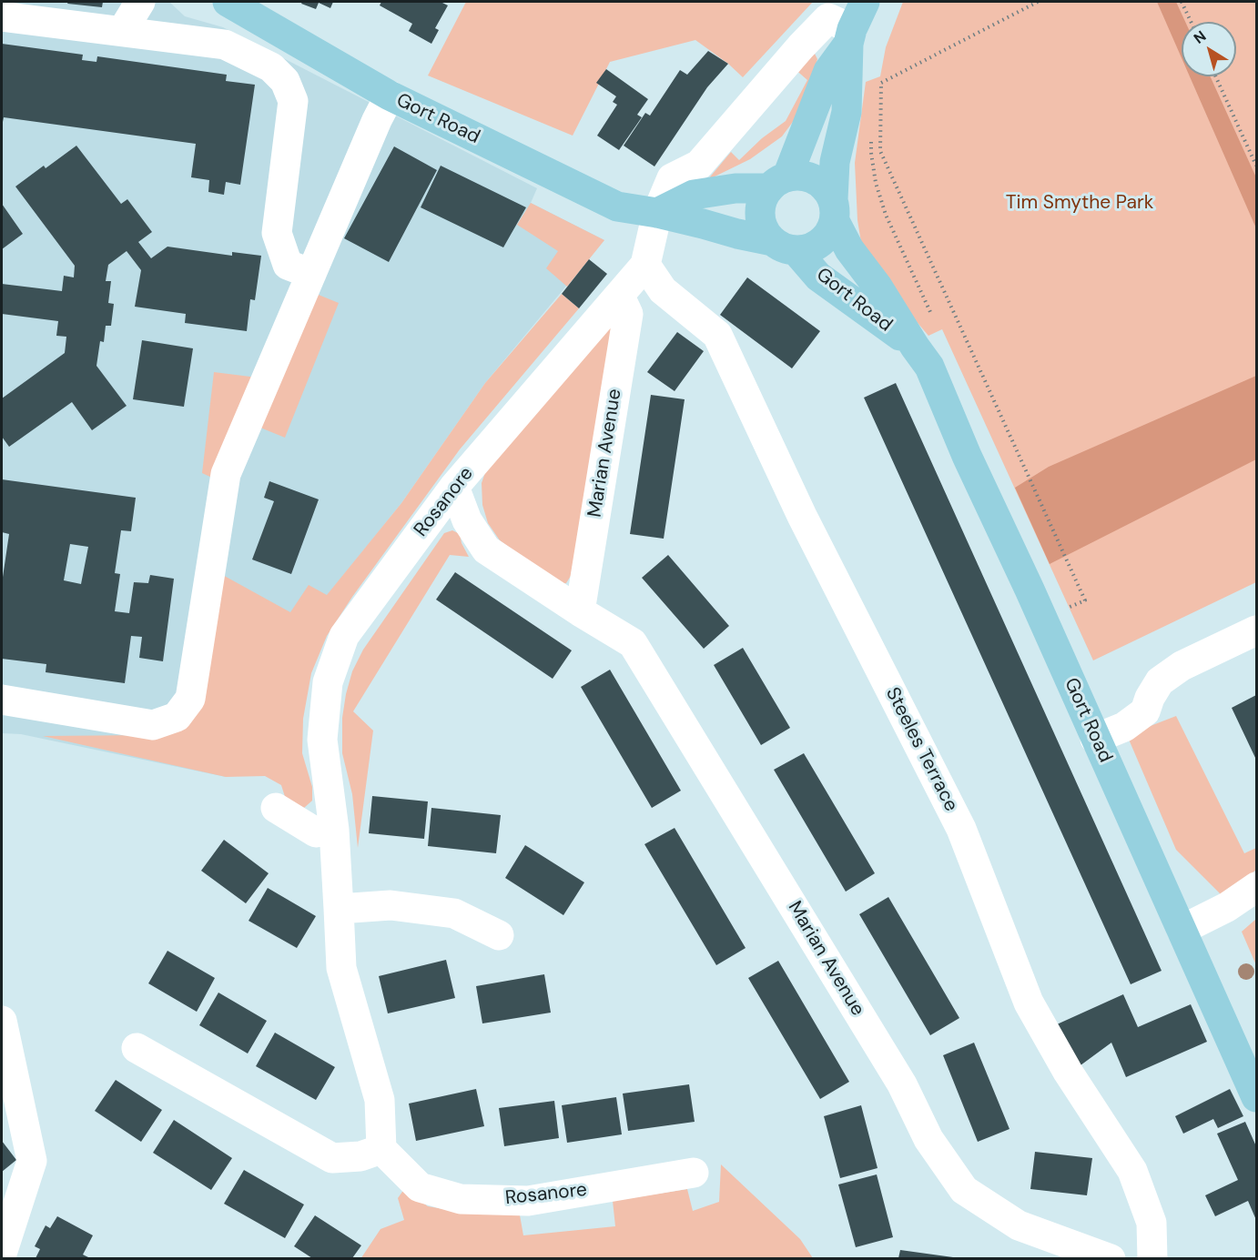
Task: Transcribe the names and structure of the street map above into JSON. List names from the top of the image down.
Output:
{
  "streets": {
    "main road": ["Gort Road"],
    "street": ["Marian Avenue", "Rosanore", "Steeles Terrace"]
  },
  "crossings": [
    ["Gort Road", "Rosanore"],
    ["Marian Avenue", "Rosanore"],
    ["Rosanore", "Steeles Terrace"]
  ],
  "parks": ["Tim Smythe Park"],
  "north": "top left"
}
